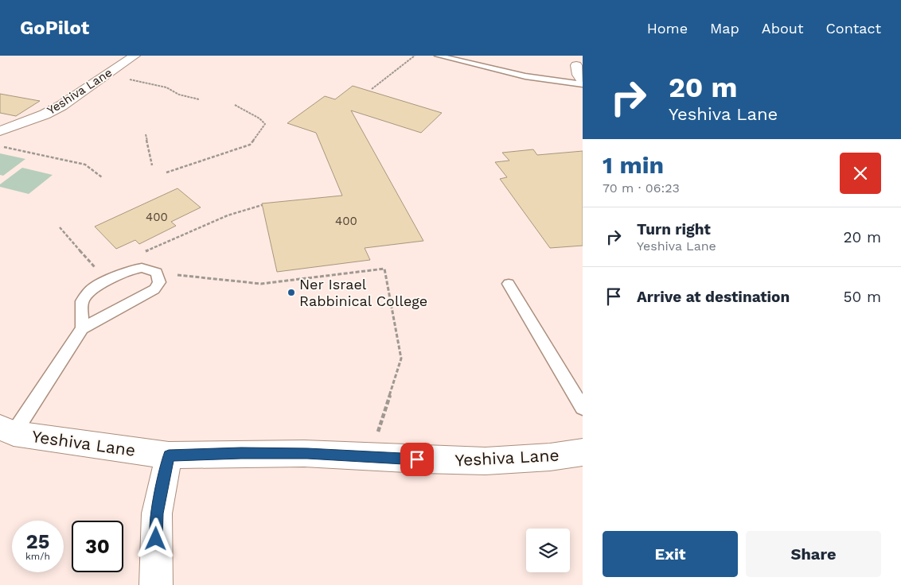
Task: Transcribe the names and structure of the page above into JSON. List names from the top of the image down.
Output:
{
  "streets": {
    "street": ["Yeshiva Lane"]
  },
  "places": ["Ner Israel Rabbinical College"],
  "house_numbers": ["400", "400"],
  "page": {
    "header": "GoPilot",
    "nav": [
      "Home",
      "Map",
      "About",
      "Contact"
    ],
    "turn": ["20 m", "Yeshiva Lane"],
    "heading": ["1 min", "70 m · 06:23"],
    "list": [
      {
        "name": "Turn right",
        "note": "Yeshiva Lane",
        "value": "20 m"
      },
      {
        "name": "Arrive at destination",
        "value": "50 m"
      }
    ],
    "speed": "25 km/h",
    "limit": "30",
    "buttons": ["Exit", "Share"]
  }
}
